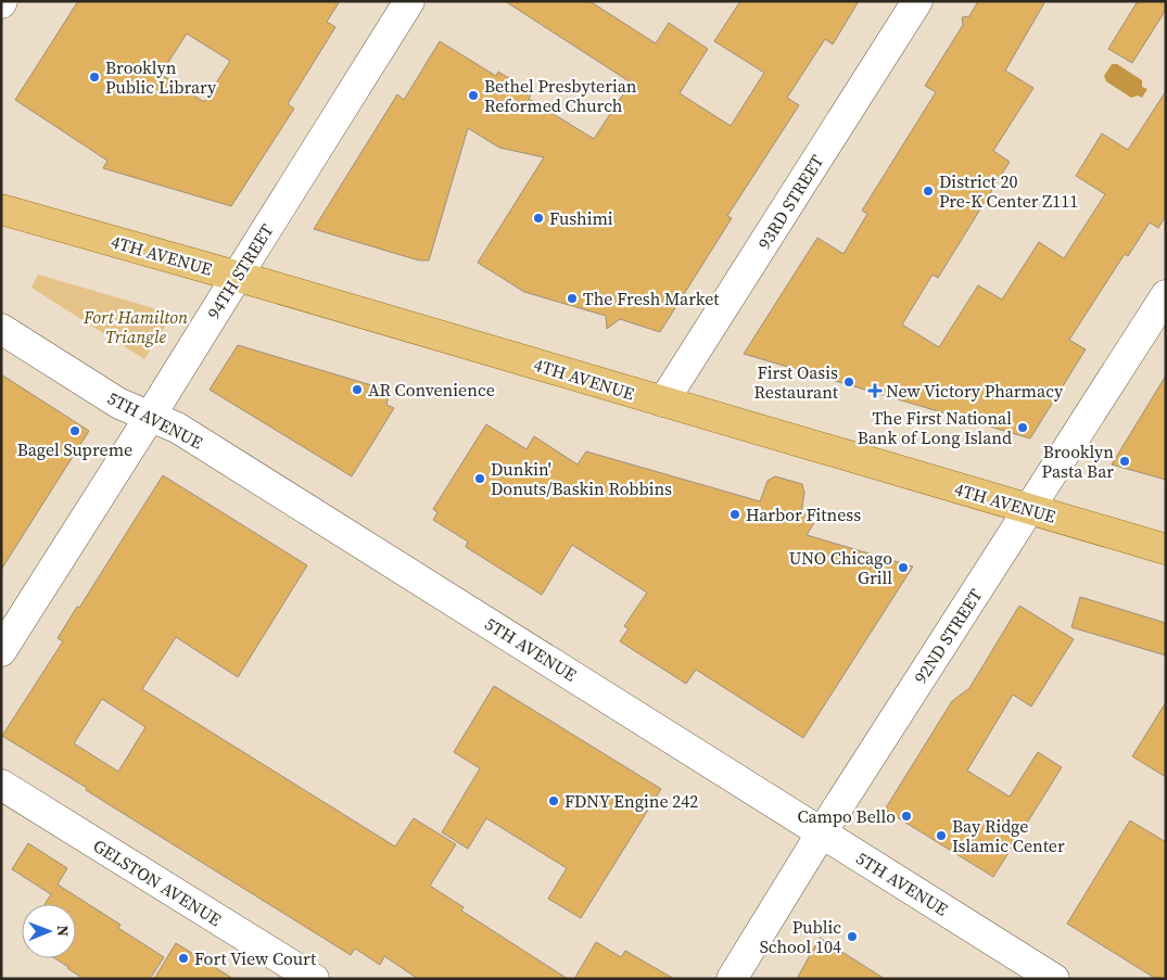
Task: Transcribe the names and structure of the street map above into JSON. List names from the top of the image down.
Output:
{
  "streets": {
    "main road": ["4TH AVENUE"],
    "street": [
      "93RD STREET",
      "94TH STREET",
      "5TH AVENUE",
      "92ND STREET",
      "GELSTON AVENUE"
    ]
  },
  "crossings": [
    ["93RD STREET", "4TH AVENUE"],
    ["4TH AVENUE", "94TH STREET"],
    ["4TH AVENUE", "92ND STREET"],
    ["94TH STREET", "5TH AVENUE"],
    ["5TH AVENUE", "92ND STREET"]
  ],
  "parks": ["Fort Hamilton Triangle"],
  "places": {
    "other": [
      "Brooklyn Public Library",
      "Bethel Presbyterian Reformed Church",
      "District 20 Pre-K Center Z111",
      "Fushimi",
      "The Fresh Market",
      "First Oasis Restaurant",
      "AR Convenience",
      "The First National Bank of Long Island",
      "Bagel Supreme",
      "Brooklyn Pasta Bar",
      "Dunkin' Donuts/Baskin Robbins",
      "Harbor Fitness",
      "UNO Chicago Grill",
      "FDNY Engine 242",
      "Campo Bello",
      "Bay Ridge Islamic Center",
      "Public School 104",
      "Fort View Court"
    ],
    "health": ["New Victory Pharmacy"]
  },
  "north": "right"
}
